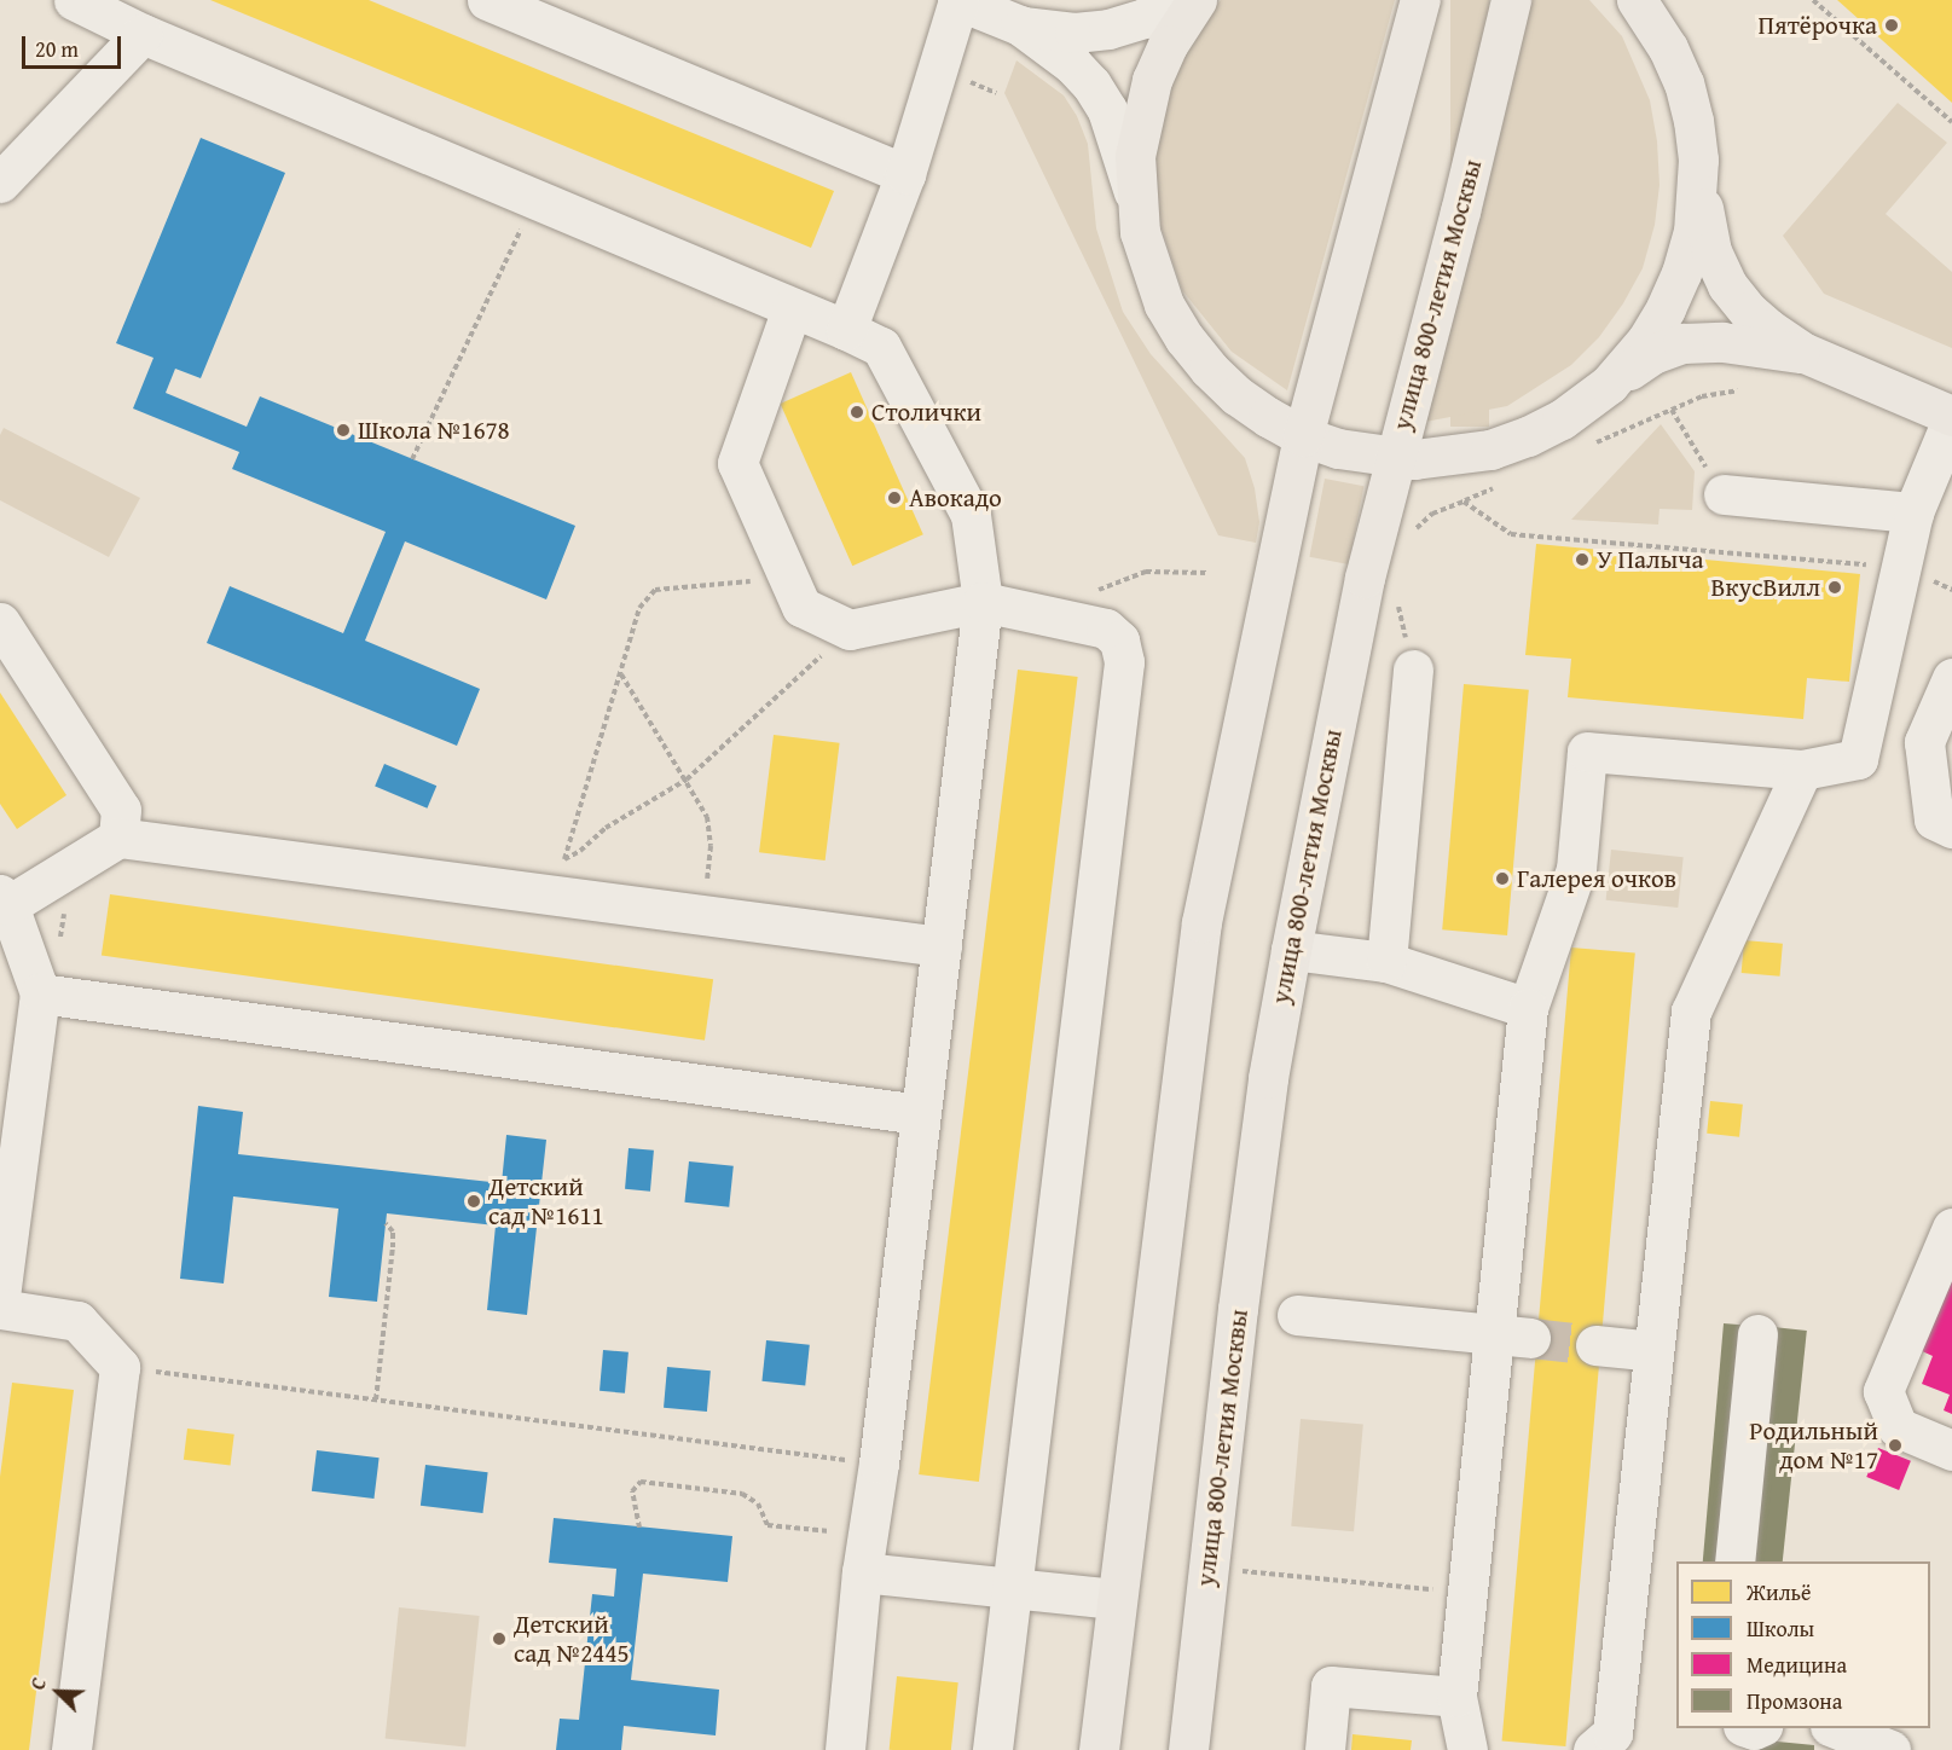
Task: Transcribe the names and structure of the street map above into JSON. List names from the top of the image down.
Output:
{
  "streets": {
    "main road": ["улица 800-летия Москвы"]
  },
  "places": [
    "Пятёрочка",
    "Столички",
    "Школа №1678",
    "Авокадо",
    "У Палыча",
    "ВкусВилл",
    "Галерея очков",
    "Детский сад №1611",
    "Родильный дом №17",
    "Детский сад №2445"
  ],
  "legend": [
    "Жильё",
    "Школы",
    "Медицина",
    "Промзона"
  ],
  "scale_bar": "20 m",
  "north": "top left"
}
